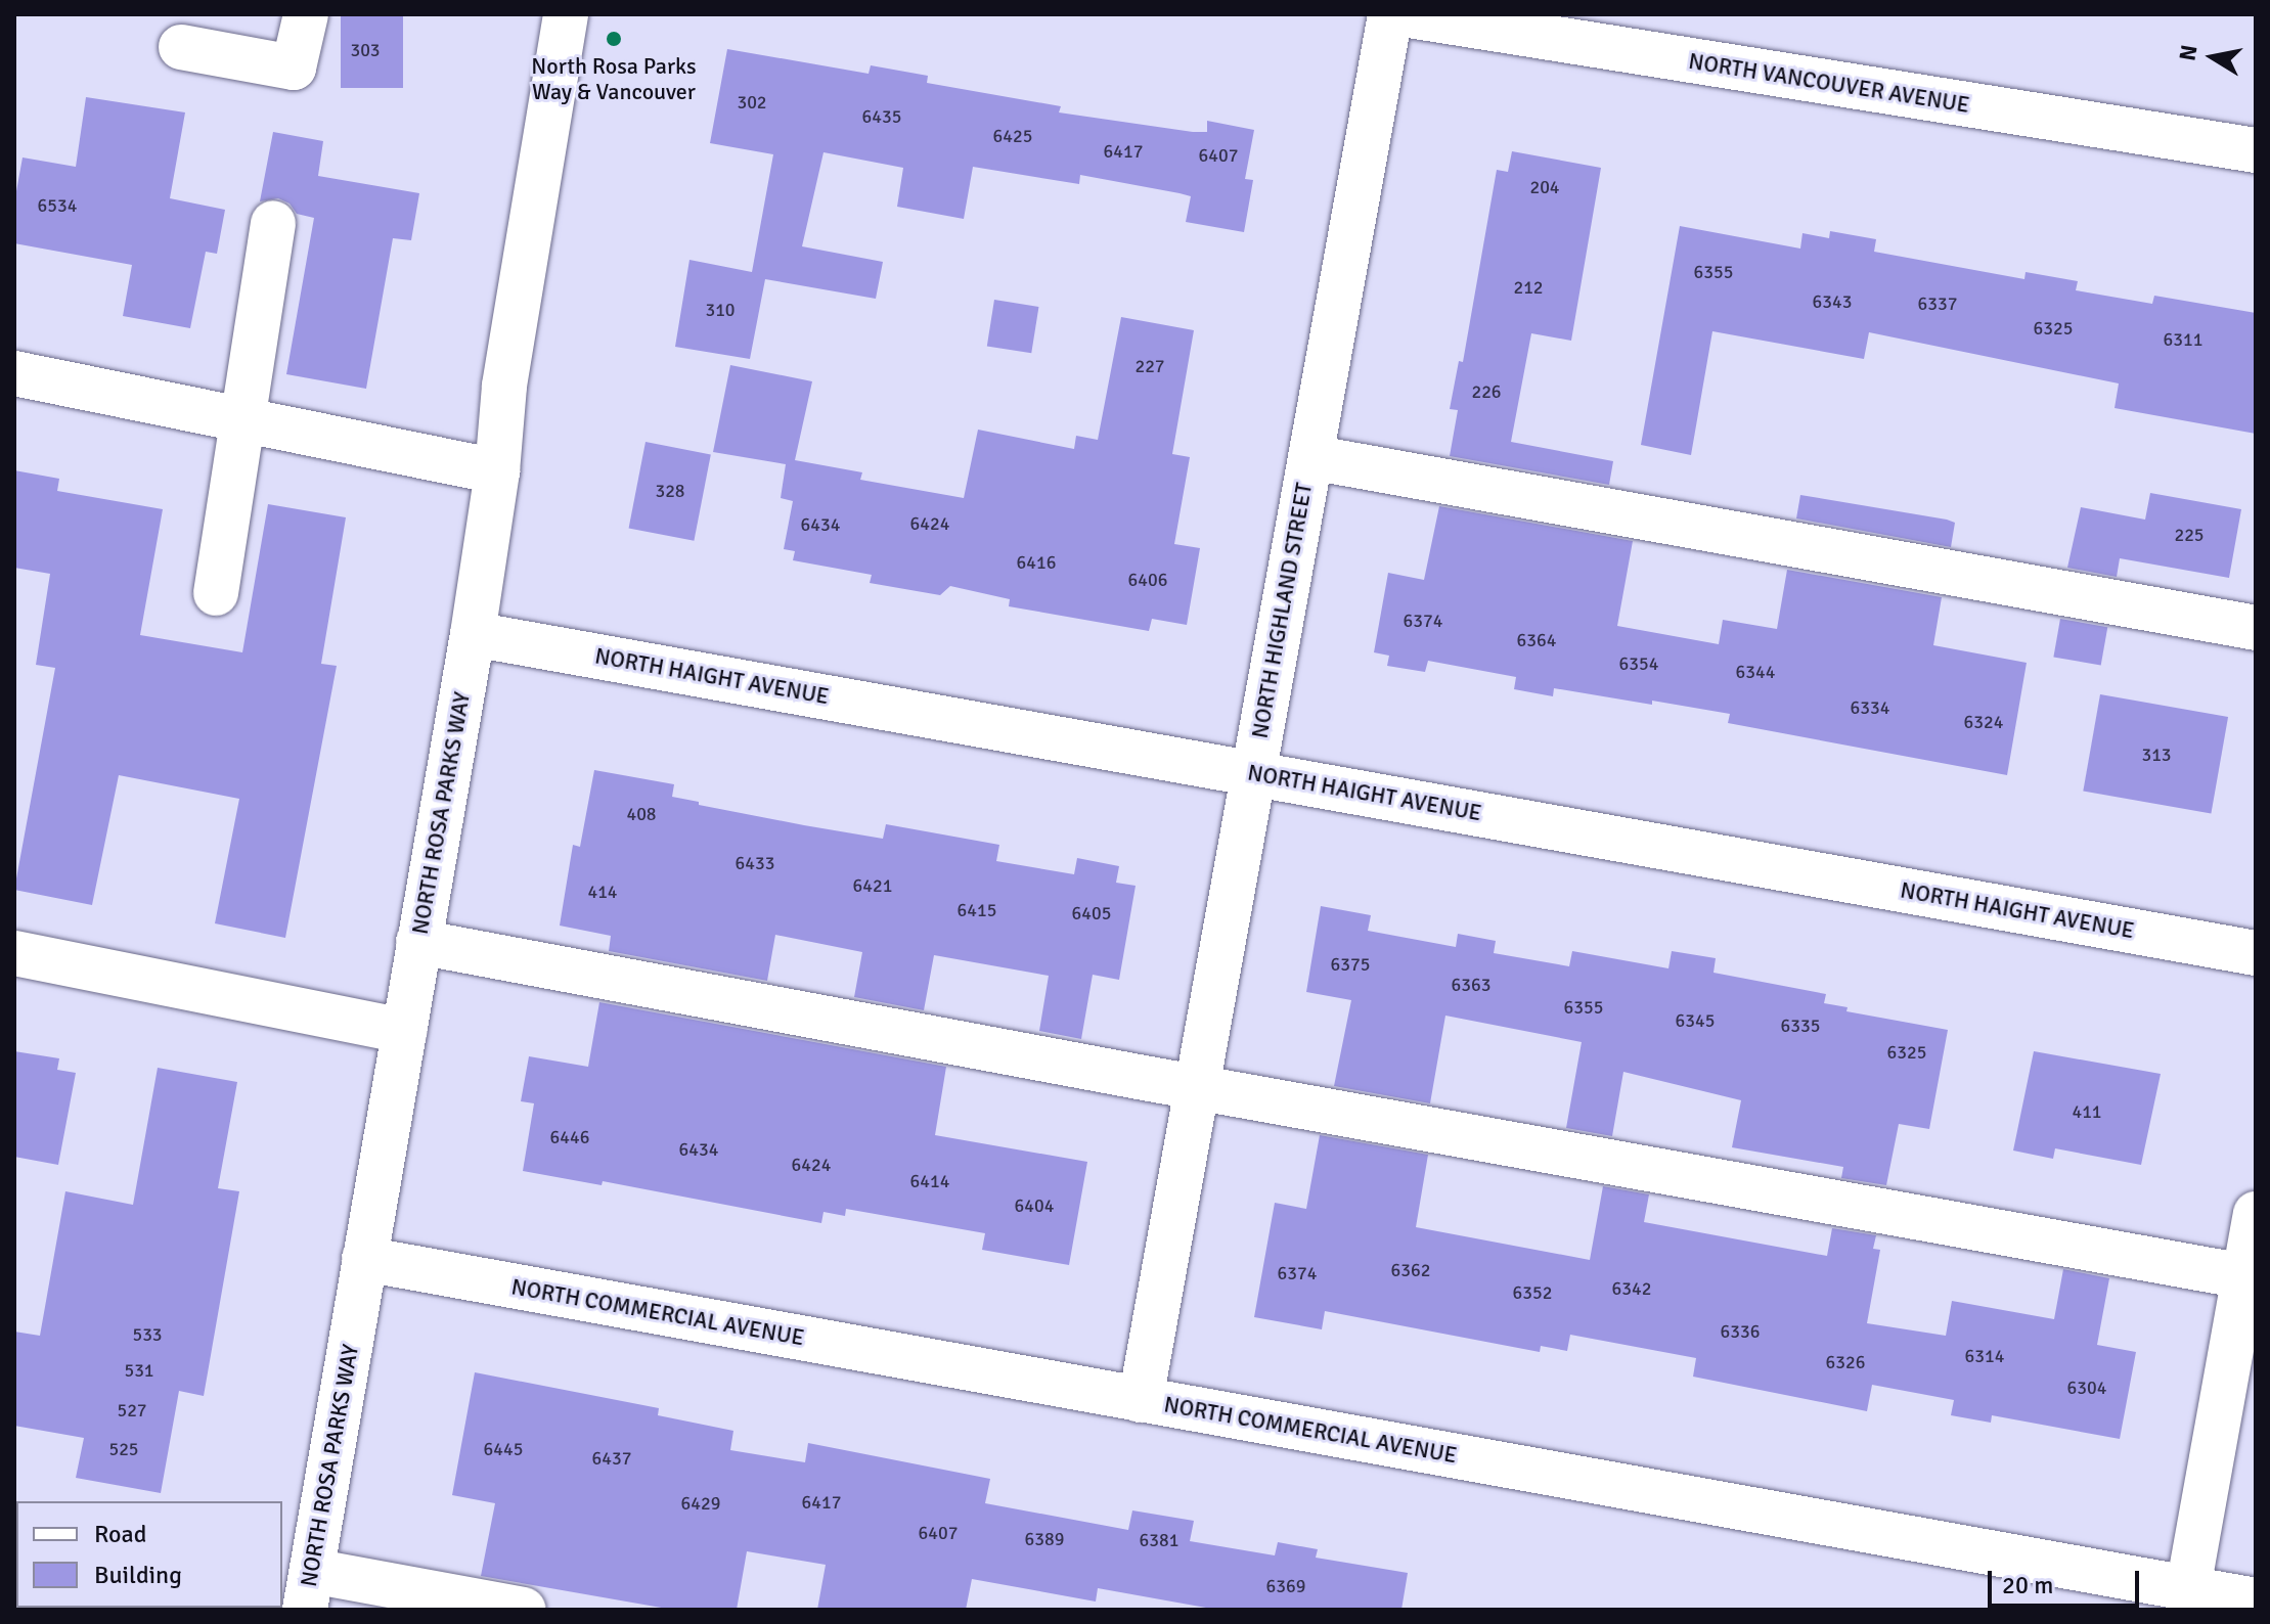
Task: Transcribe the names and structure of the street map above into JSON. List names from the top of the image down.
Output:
{
  "streets": {
    "street": [
      "NORTH VANCOUVER AVENUE",
      "NORTH HIGHLAND STREET",
      "NORTH HAIGHT AVENUE",
      "NORTH ROSA PARKS WAY",
      "NORTH COMMERCIAL AVENUE"
    ]
  },
  "crossings": [
    ["NORTH HIGHLAND STREET", "NORTH HAIGHT AVENUE"],
    ["NORTH HIGHLAND STREET", "NORTH COMMERCIAL AVENUE"],
    ["NORTH HAIGHT AVENUE", "NORTH ROSA PARKS WAY"],
    ["NORTH ROSA PARKS WAY", "NORTH COMMERCIAL AVENUE"]
  ],
  "places": ["North Rosa Parks Way & Vancouver"],
  "house_numbers": [
    "303",
    "302",
    "6435",
    "6425",
    "6417",
    "6407",
    "204",
    "6534",
    "6355",
    "212",
    "6343",
    "6337",
    "310",
    "6325",
    "6311",
    "227",
    "226",
    "328",
    "6424",
    "6434",
    "225",
    "6416",
    "6406",
    "6374",
    "6364",
    "6354",
    "6344",
    "6334",
    "6324",
    "313",
    "408",
    "6433",
    "6421",
    "414",
    "6415",
    "6405",
    "6375",
    "6363",
    "6355",
    "6345",
    "6335",
    "6325",
    "411",
    "6446",
    "6434",
    "6424",
    "6414",
    "6404",
    "6362",
    "6374",
    "6342",
    "6352",
    "6336",
    "533",
    "6314",
    "6326",
    "531",
    "6304",
    "527",
    "525",
    "6445",
    "6437",
    "6417",
    "6429",
    "6407",
    "6389",
    "6381",
    "6369"
  ],
  "legend": ["Road", "Building"],
  "scale_bar": "20 m",
  "north": "left"
}
